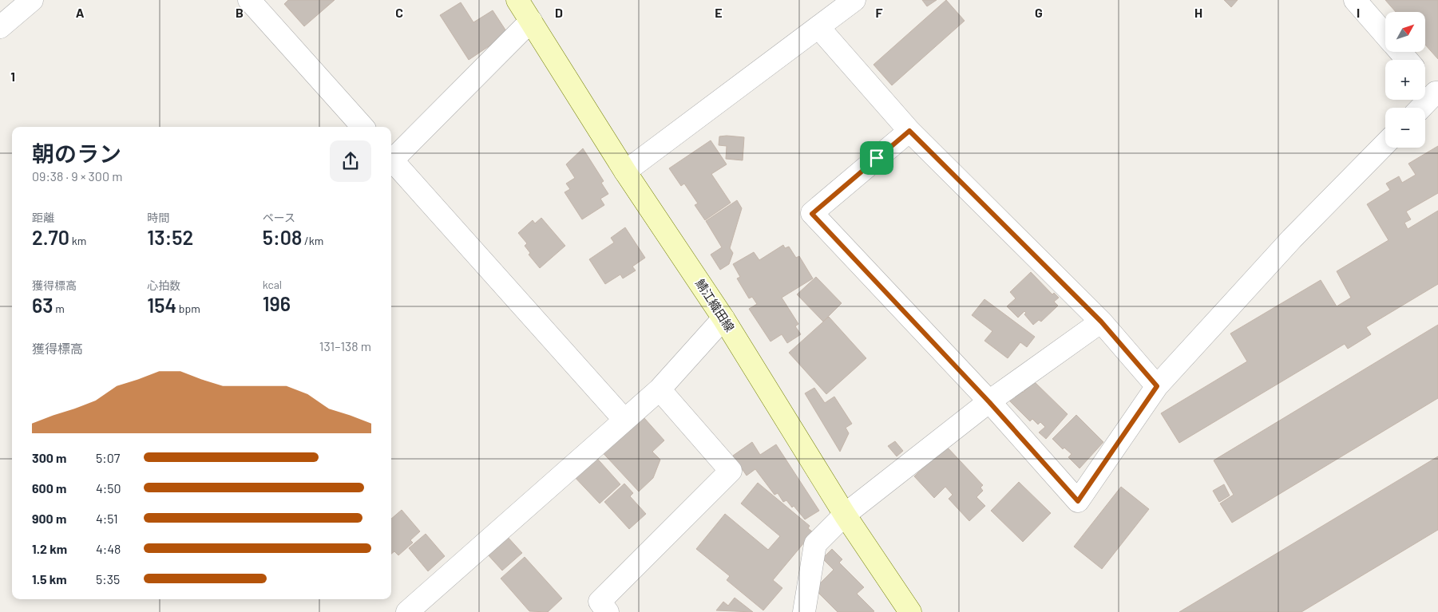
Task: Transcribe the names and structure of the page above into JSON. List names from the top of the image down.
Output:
{
  "streets": {
    "main road": ["鯖江織田線"]
  },
  "north": "top right",
  "page": {
    "map_buttons": ["+", "−"],
    "heading": ["朝のラン", "09:38 · 9 × 300 m"],
    "stats": [
      ["距離", "2.70 km"],
      ["時間", "13:52"],
      ["ペース", "5:08 /km"],
      ["獲得標高", "63 m"],
      ["心拍数", "154 bpm"],
      ["kcal", "196"]
    ],
    "chart": ["獲得標高", "131–138 m"],
    "list": [
      {
        "name": "300 m",
        "note": "5:07"
      },
      {
        "name": "600 m",
        "note": "4:50"
      },
      {
        "name": "900 m",
        "note": "4:51"
      },
      {
        "name": "1.2 km",
        "note": "4:48"
      },
      {
        "name": "1.5 km",
        "note": "5:35"
      }
    ]
  },
  "grid": {
    "columns": [
      "A",
      "B",
      "C",
      "D",
      "E",
      "F",
      "G",
      "H",
      "I"
    ],
    "rows": ["1"]
  }
}
